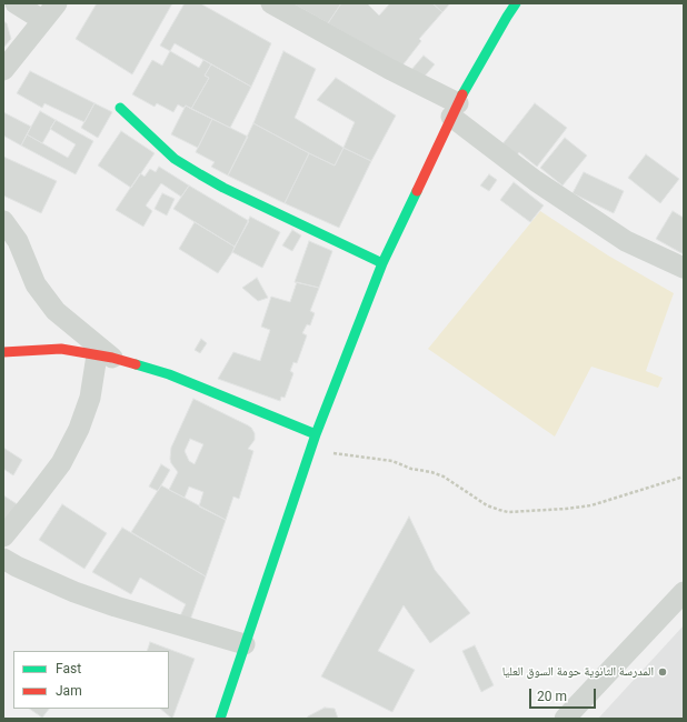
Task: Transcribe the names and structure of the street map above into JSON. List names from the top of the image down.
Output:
{
  "places": ["المدرسة الثانوية حومة السوق العليا"],
  "legend": ["Fast", "Jam"],
  "scale_bar": "20 m"
}
